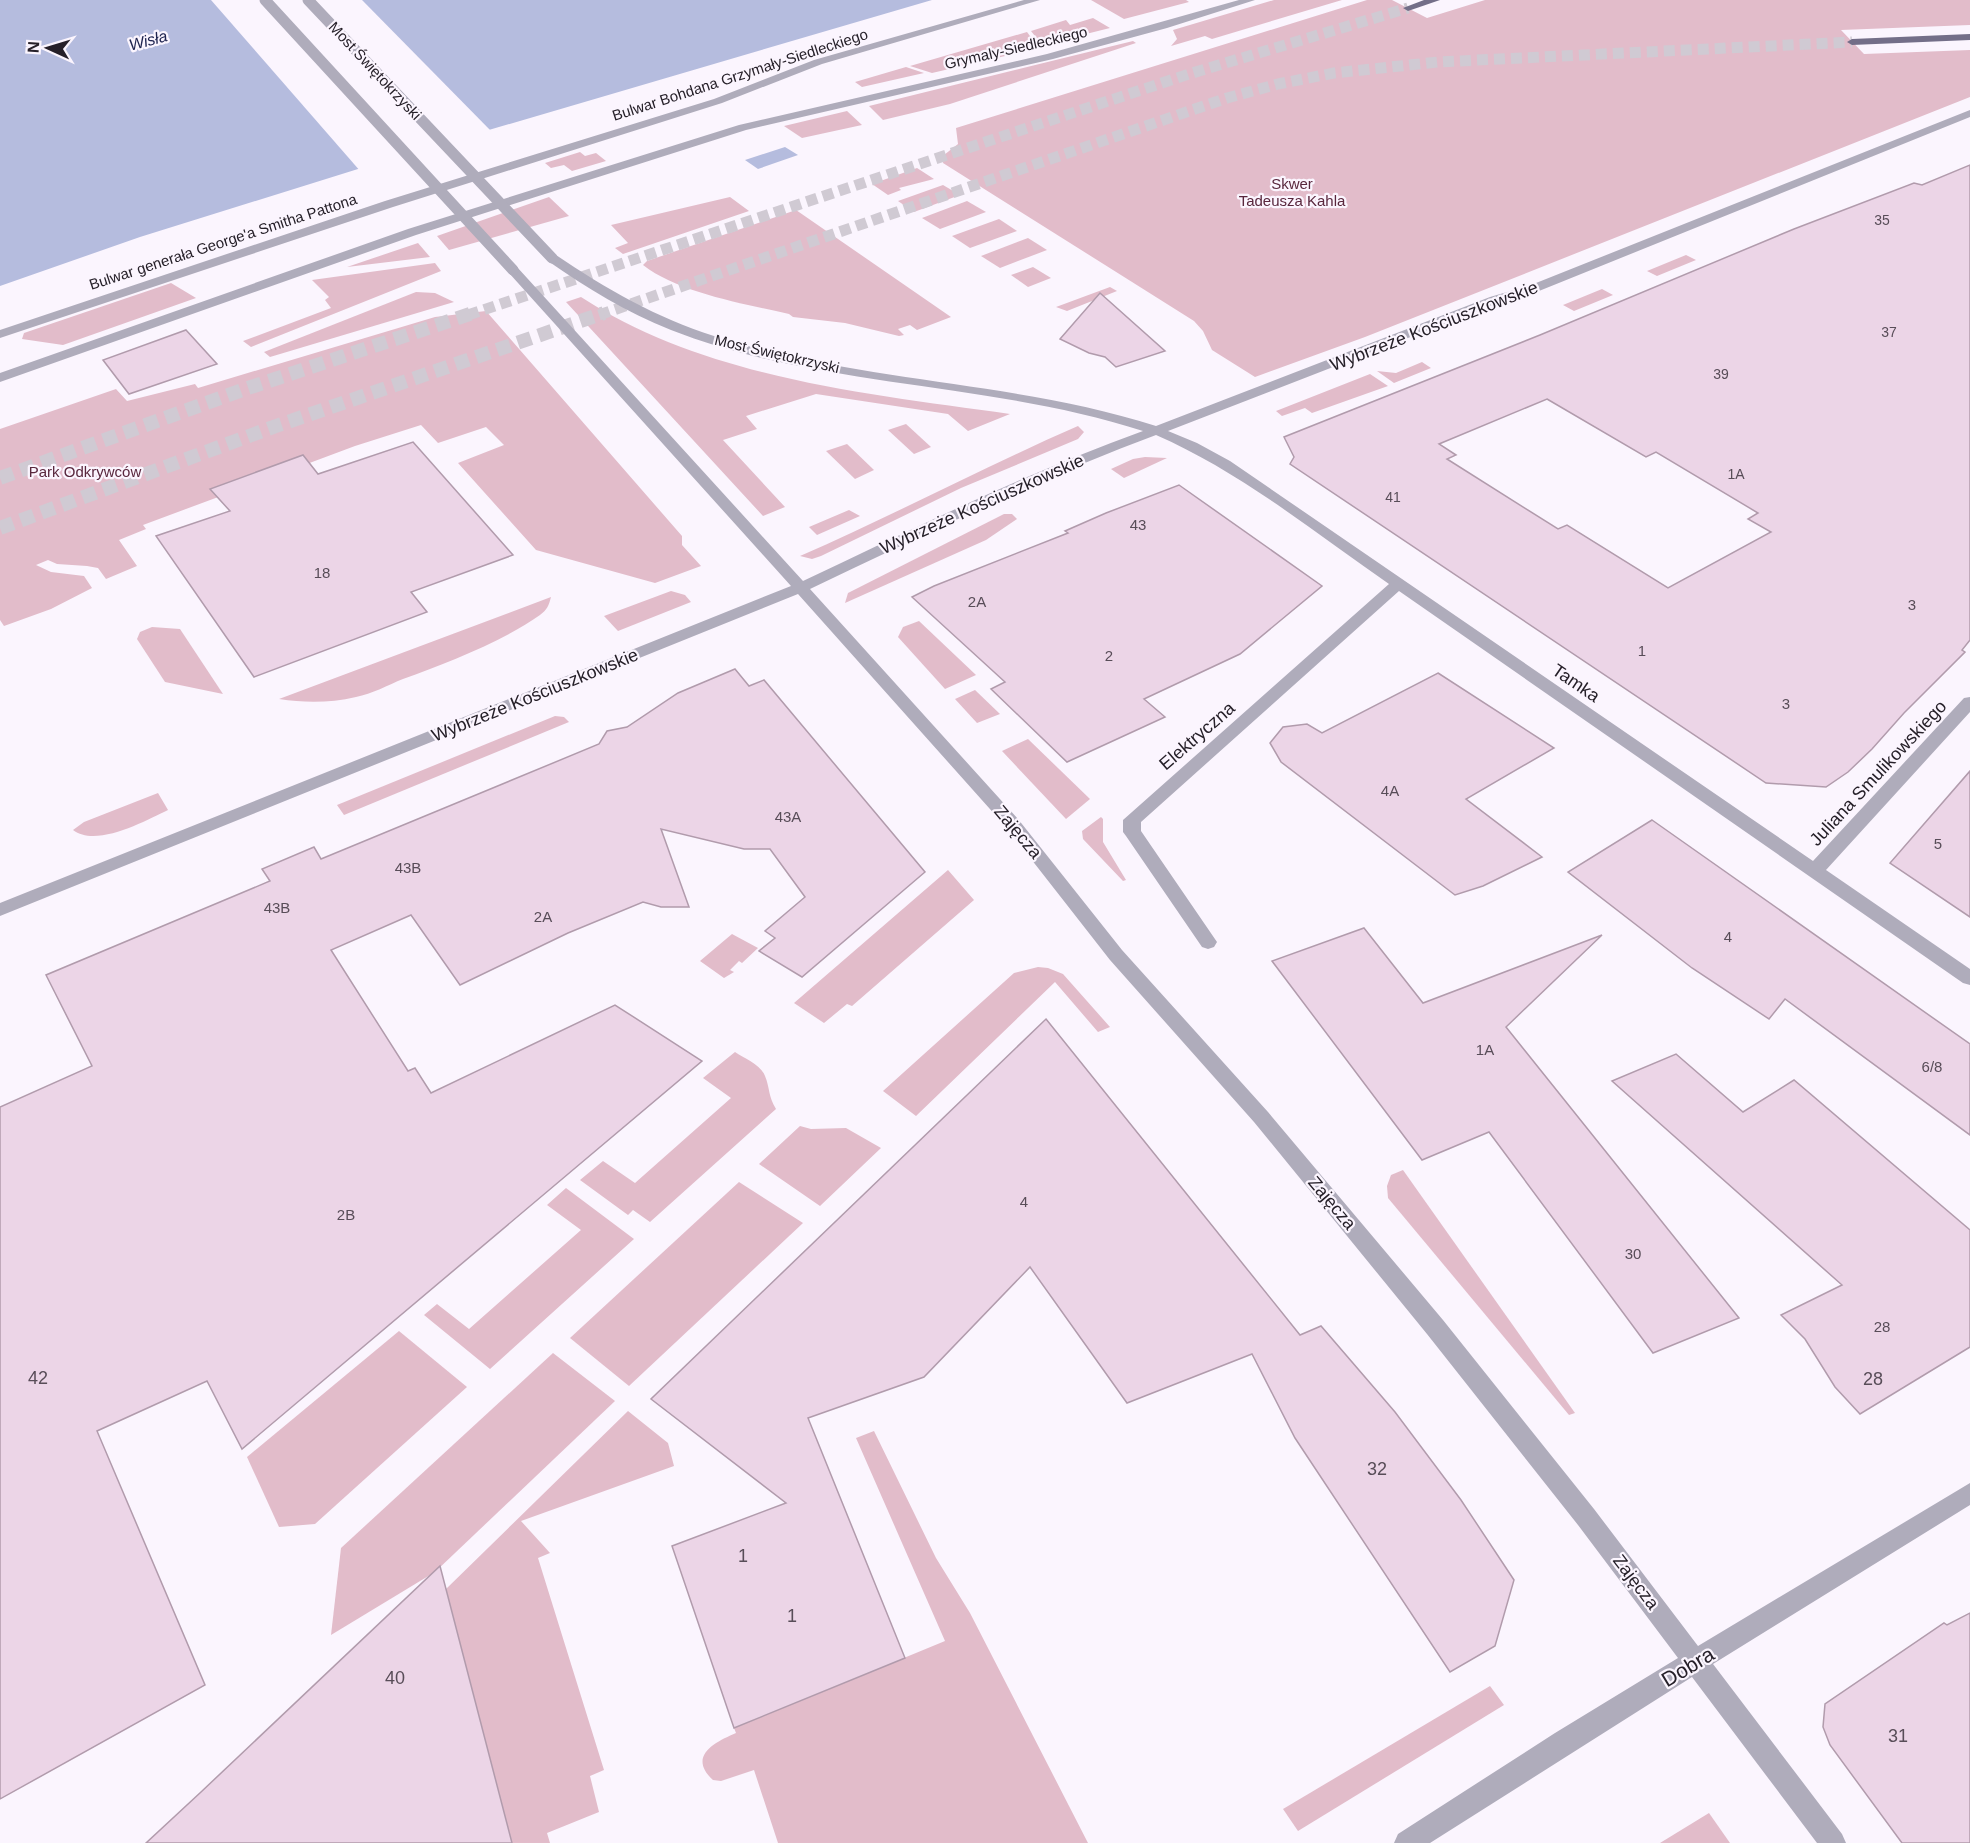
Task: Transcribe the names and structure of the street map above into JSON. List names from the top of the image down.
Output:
{
  "streets": {
    "street": [
      "Grymaly-Siedleckiego",
      "Most Świętokrzyski",
      "Bulwar Bohdana Grzymały-Siedleckiego",
      "Bulwar generała George'a Smitha Pattona",
      "Wybrzeże Kościuszkowskie",
      "Tamka",
      "Elektryczna",
      "Juliana Smulikowskiego",
      "Zajęcza",
      "Dobra"
    ]
  },
  "crossings": [
    ["Most Świętokrzyski", "Wybrzeże Kościuszkowskie"],
    ["Most Świętokrzyski", "Tamka"],
    ["Most Świętokrzyski", "Zajęcza"],
    ["Bulwar Bohdana Grzymały-Siedleckiego", "Bulwar generała George'a Smitha Pattona"],
    ["Wybrzeże Kościuszkowskie", "Tamka"],
    ["Wybrzeże Kościuszkowskie", "Zajęcza"],
    ["Tamka", "Elektryczna"],
    ["Tamka", "Juliana Smulikowskiego"],
    ["Zajęcza", "Dobra"]
  ],
  "water": ["Wisła"],
  "parks": ["Skwer Tadeusza Kahla", "Park Odkrywców"],
  "house_numbers": [
    "35",
    "37",
    "39",
    "1A",
    "41",
    "43",
    "18",
    "2A",
    "3",
    "1",
    "2",
    "3",
    "4A",
    "43A",
    "5",
    "43B",
    "43B",
    "2A",
    "4",
    "1A",
    "6/8",
    "4",
    "2B",
    "30",
    "28",
    "42",
    "28",
    "32",
    "1",
    "1",
    "40",
    "31"
  ],
  "north": "left"
}
